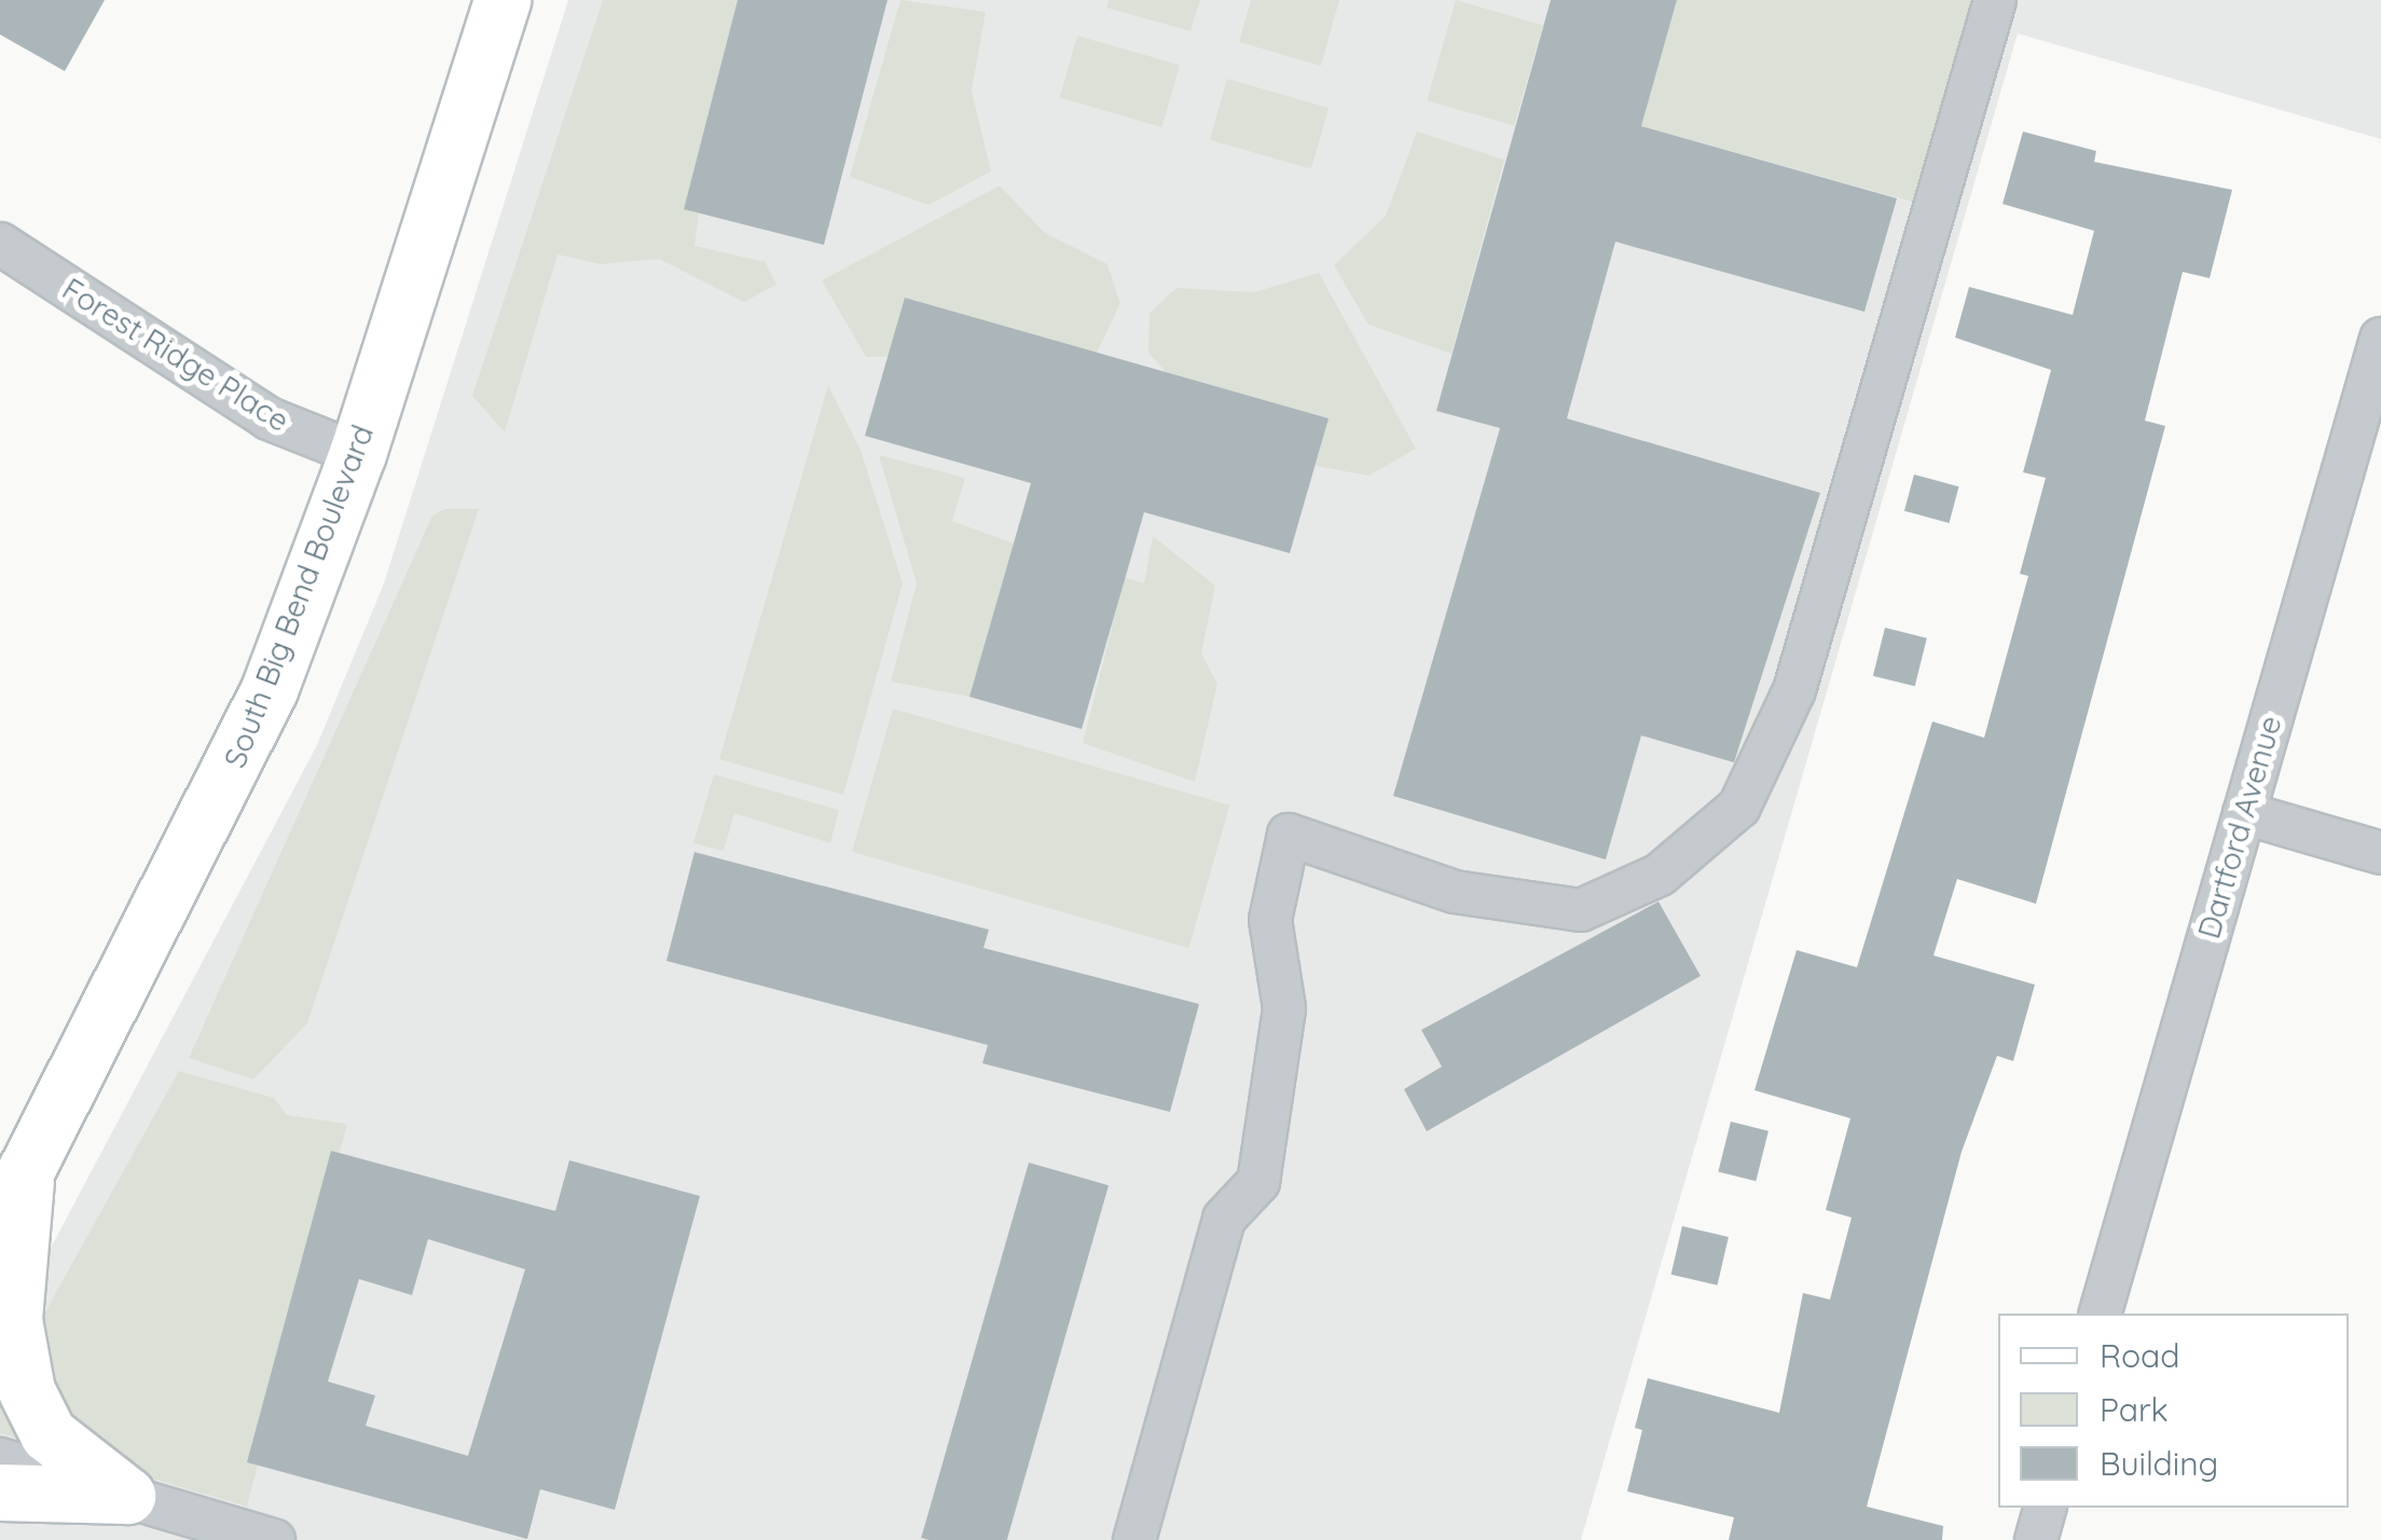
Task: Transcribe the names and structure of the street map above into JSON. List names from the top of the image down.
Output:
{
  "streets": {
    "main road": ["South Big Bend Boulevard"],
    "street": ["Forest Ridge Place", "Dartford Avenue"]
  },
  "crossings": [
    ["Forest Ridge Place", "South Big Bend Boulevard"]
  ],
  "legend": ["Road", "Park", "Building"]
}
